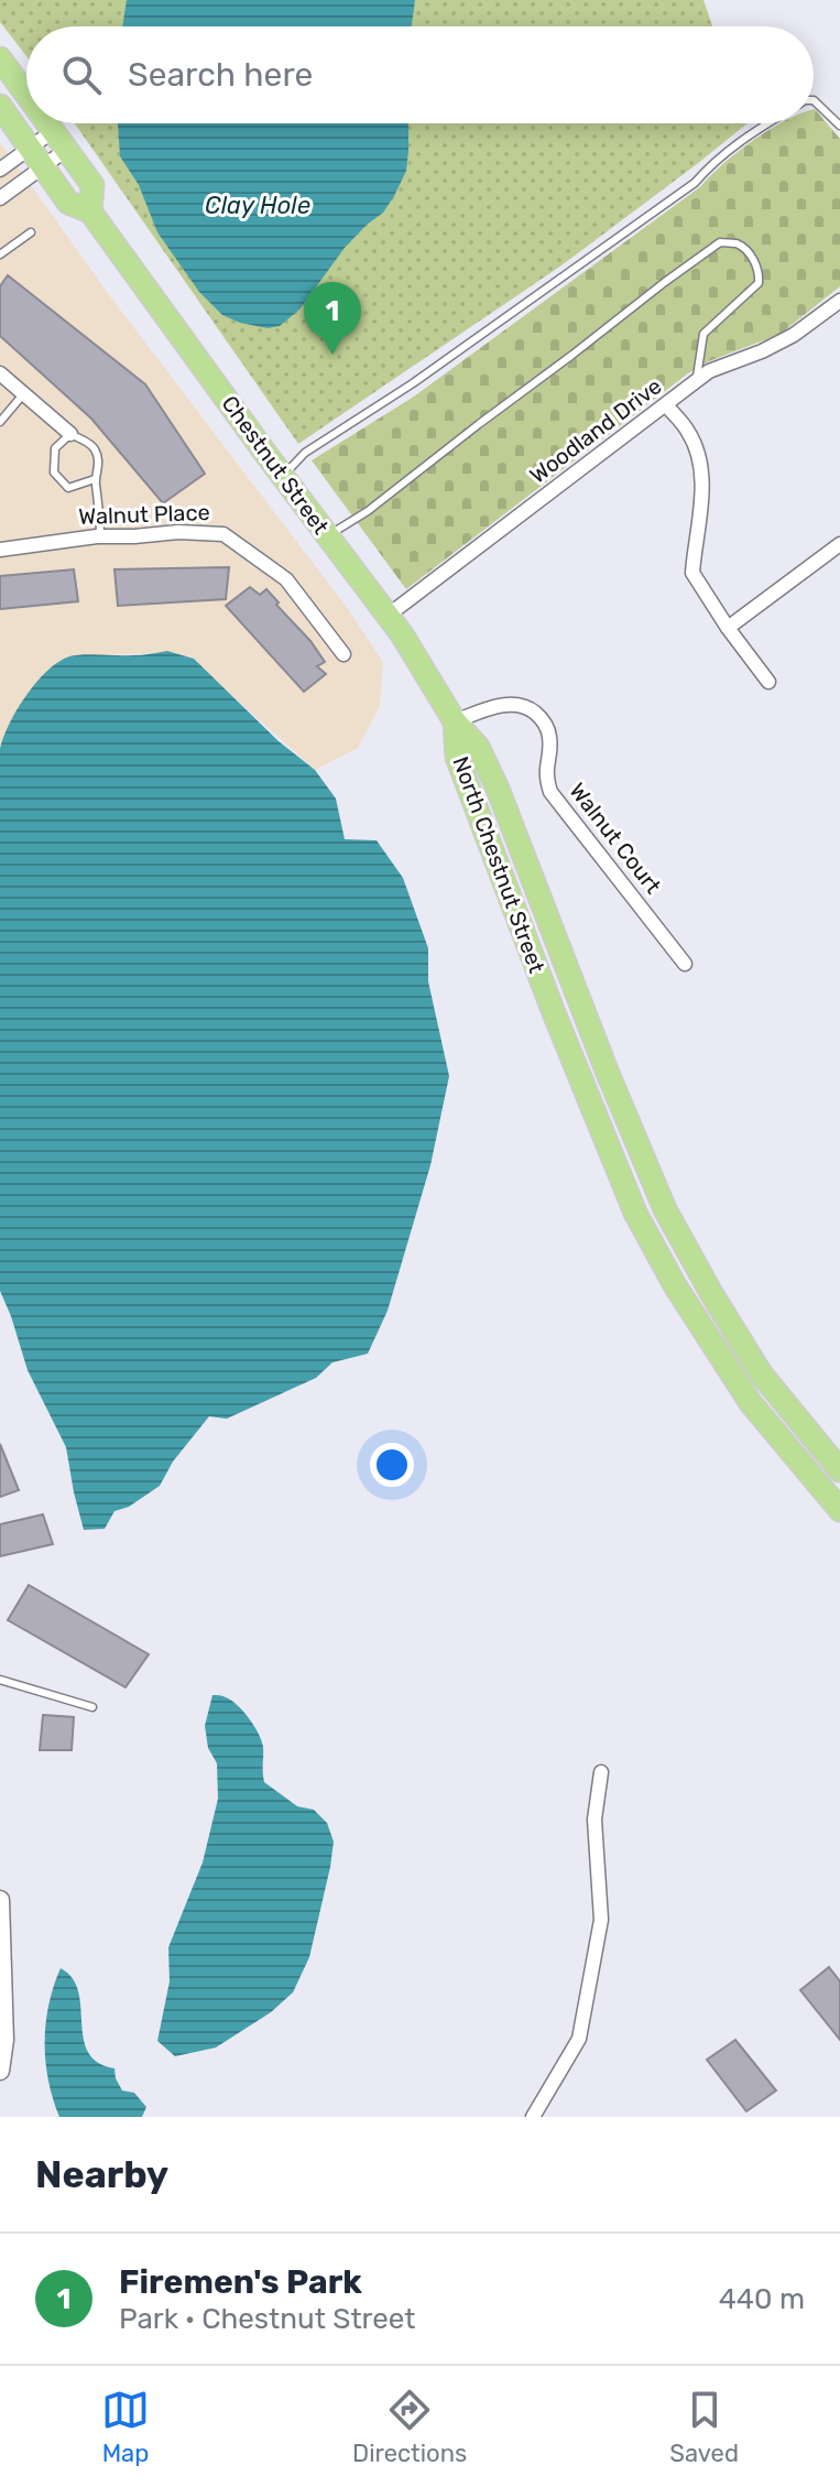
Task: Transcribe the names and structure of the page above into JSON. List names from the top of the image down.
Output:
{
  "streets": {
    "main road": ["Chestnut Street", "North Chestnut Street"],
    "street": ["Woodland Drive", "Walnut Place", "Walnut Court"]
  },
  "crossings": [
    ["Woodland Drive", "Chestnut Street"],
    ["Chestnut Street", "Walnut Court"],
    ["Chestnut Street", "North Chestnut Street"],
    ["Walnut Court", "North Chestnut Street"]
  ],
  "water": ["Clay Hole"],
  "page": {
    "search": "Search here",
    "pins": "1",
    "heading": "Nearby",
    "list": [
      {
        "mark": "1",
        "name": "Firemen's Park",
        "note": "Park · Chestnut Street",
        "value": "440 m"
      }
    ],
    "nav": ["Map", "Directions", "Saved"]
  }
}
